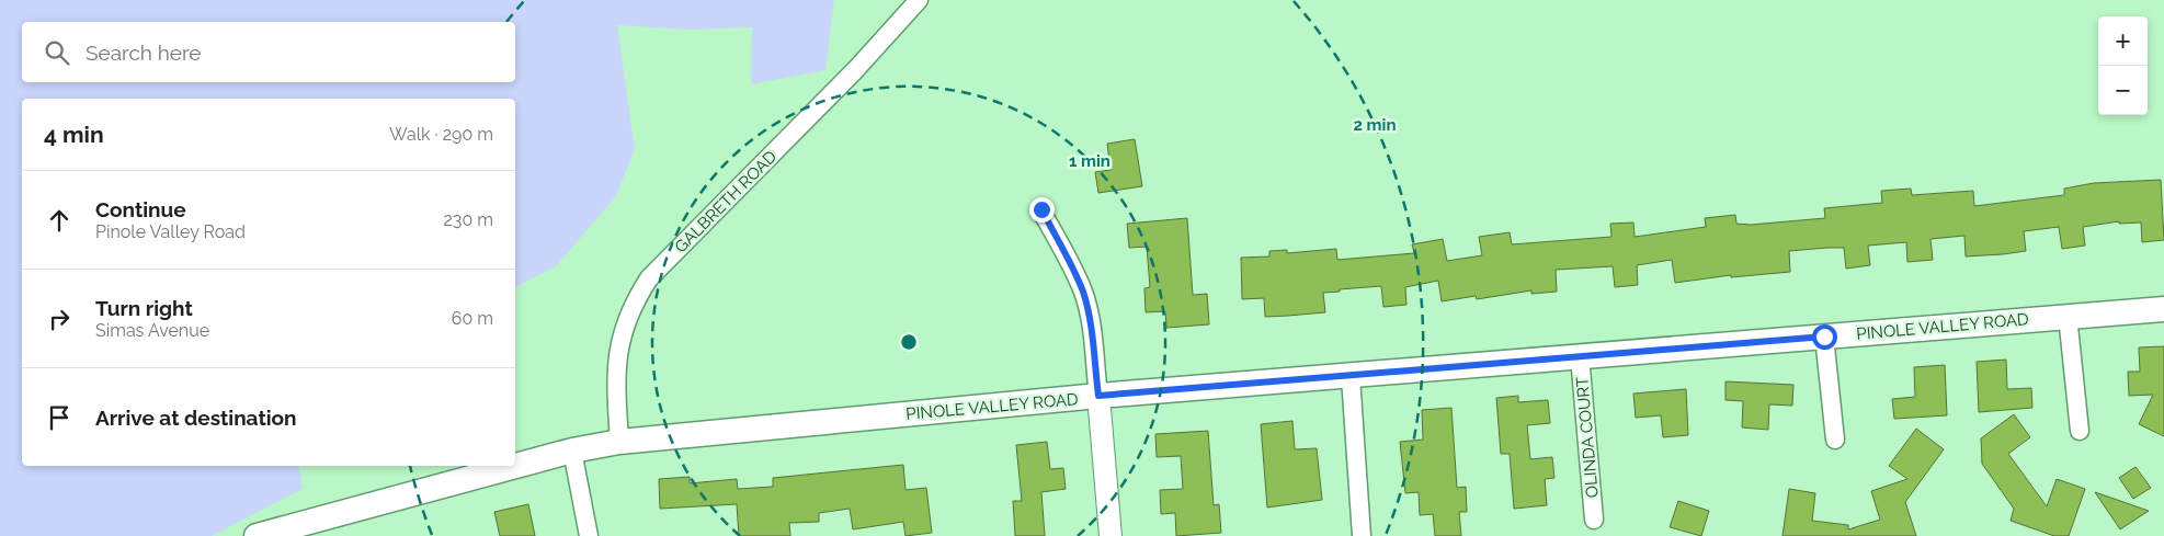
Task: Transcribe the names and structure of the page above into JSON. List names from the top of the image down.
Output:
{
  "streets": {
    "main road": ["PINOLE VALLEY ROAD"],
    "street": ["GALBRETH ROAD", "OLINDA COURT"]
  },
  "crossings": [
    ["GALBRETH ROAD", "PINOLE VALLEY ROAD"],
    ["PINOLE VALLEY ROAD", "OLINDA COURT"]
  ],
  "page": {
    "map_buttons": ["+", "−"],
    "search": "Search here",
    "heading": ["4 min", "Walk · 290 m"],
    "list": [
      ["Continue", "Pinole Valley Road", "230 m"],
      ["Turn right", "Simas Avenue", "60 m"],
      "Arrive at destination"
    ]
  },
  "rings": ["2 min", "1 min"]
}
